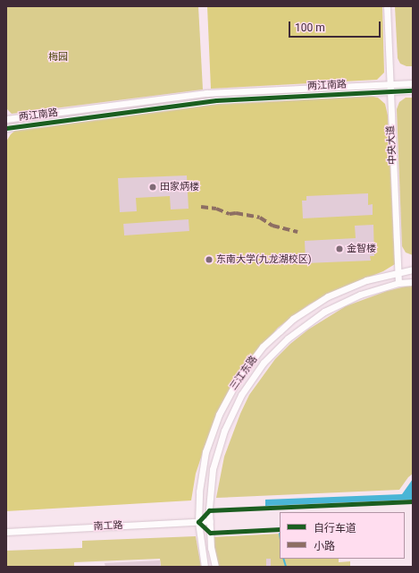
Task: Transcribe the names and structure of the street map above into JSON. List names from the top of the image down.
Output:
{
  "streets": {
    "street": [
      "两江南路",
      "中央大道",
      "三江东路",
      "南工路"
    ]
  },
  "crossings": [
    ["两江南路", "中央大道"],
    ["中央大道", "三江东路"],
    ["三江东路", "南工路"]
  ],
  "parks": ["梅园"],
  "places": ["田家炳楼", "金智楼", "东南大学(九龙湖校区)"],
  "legend": ["自行车道", "小路"],
  "scale_bar": "100 m"
}
